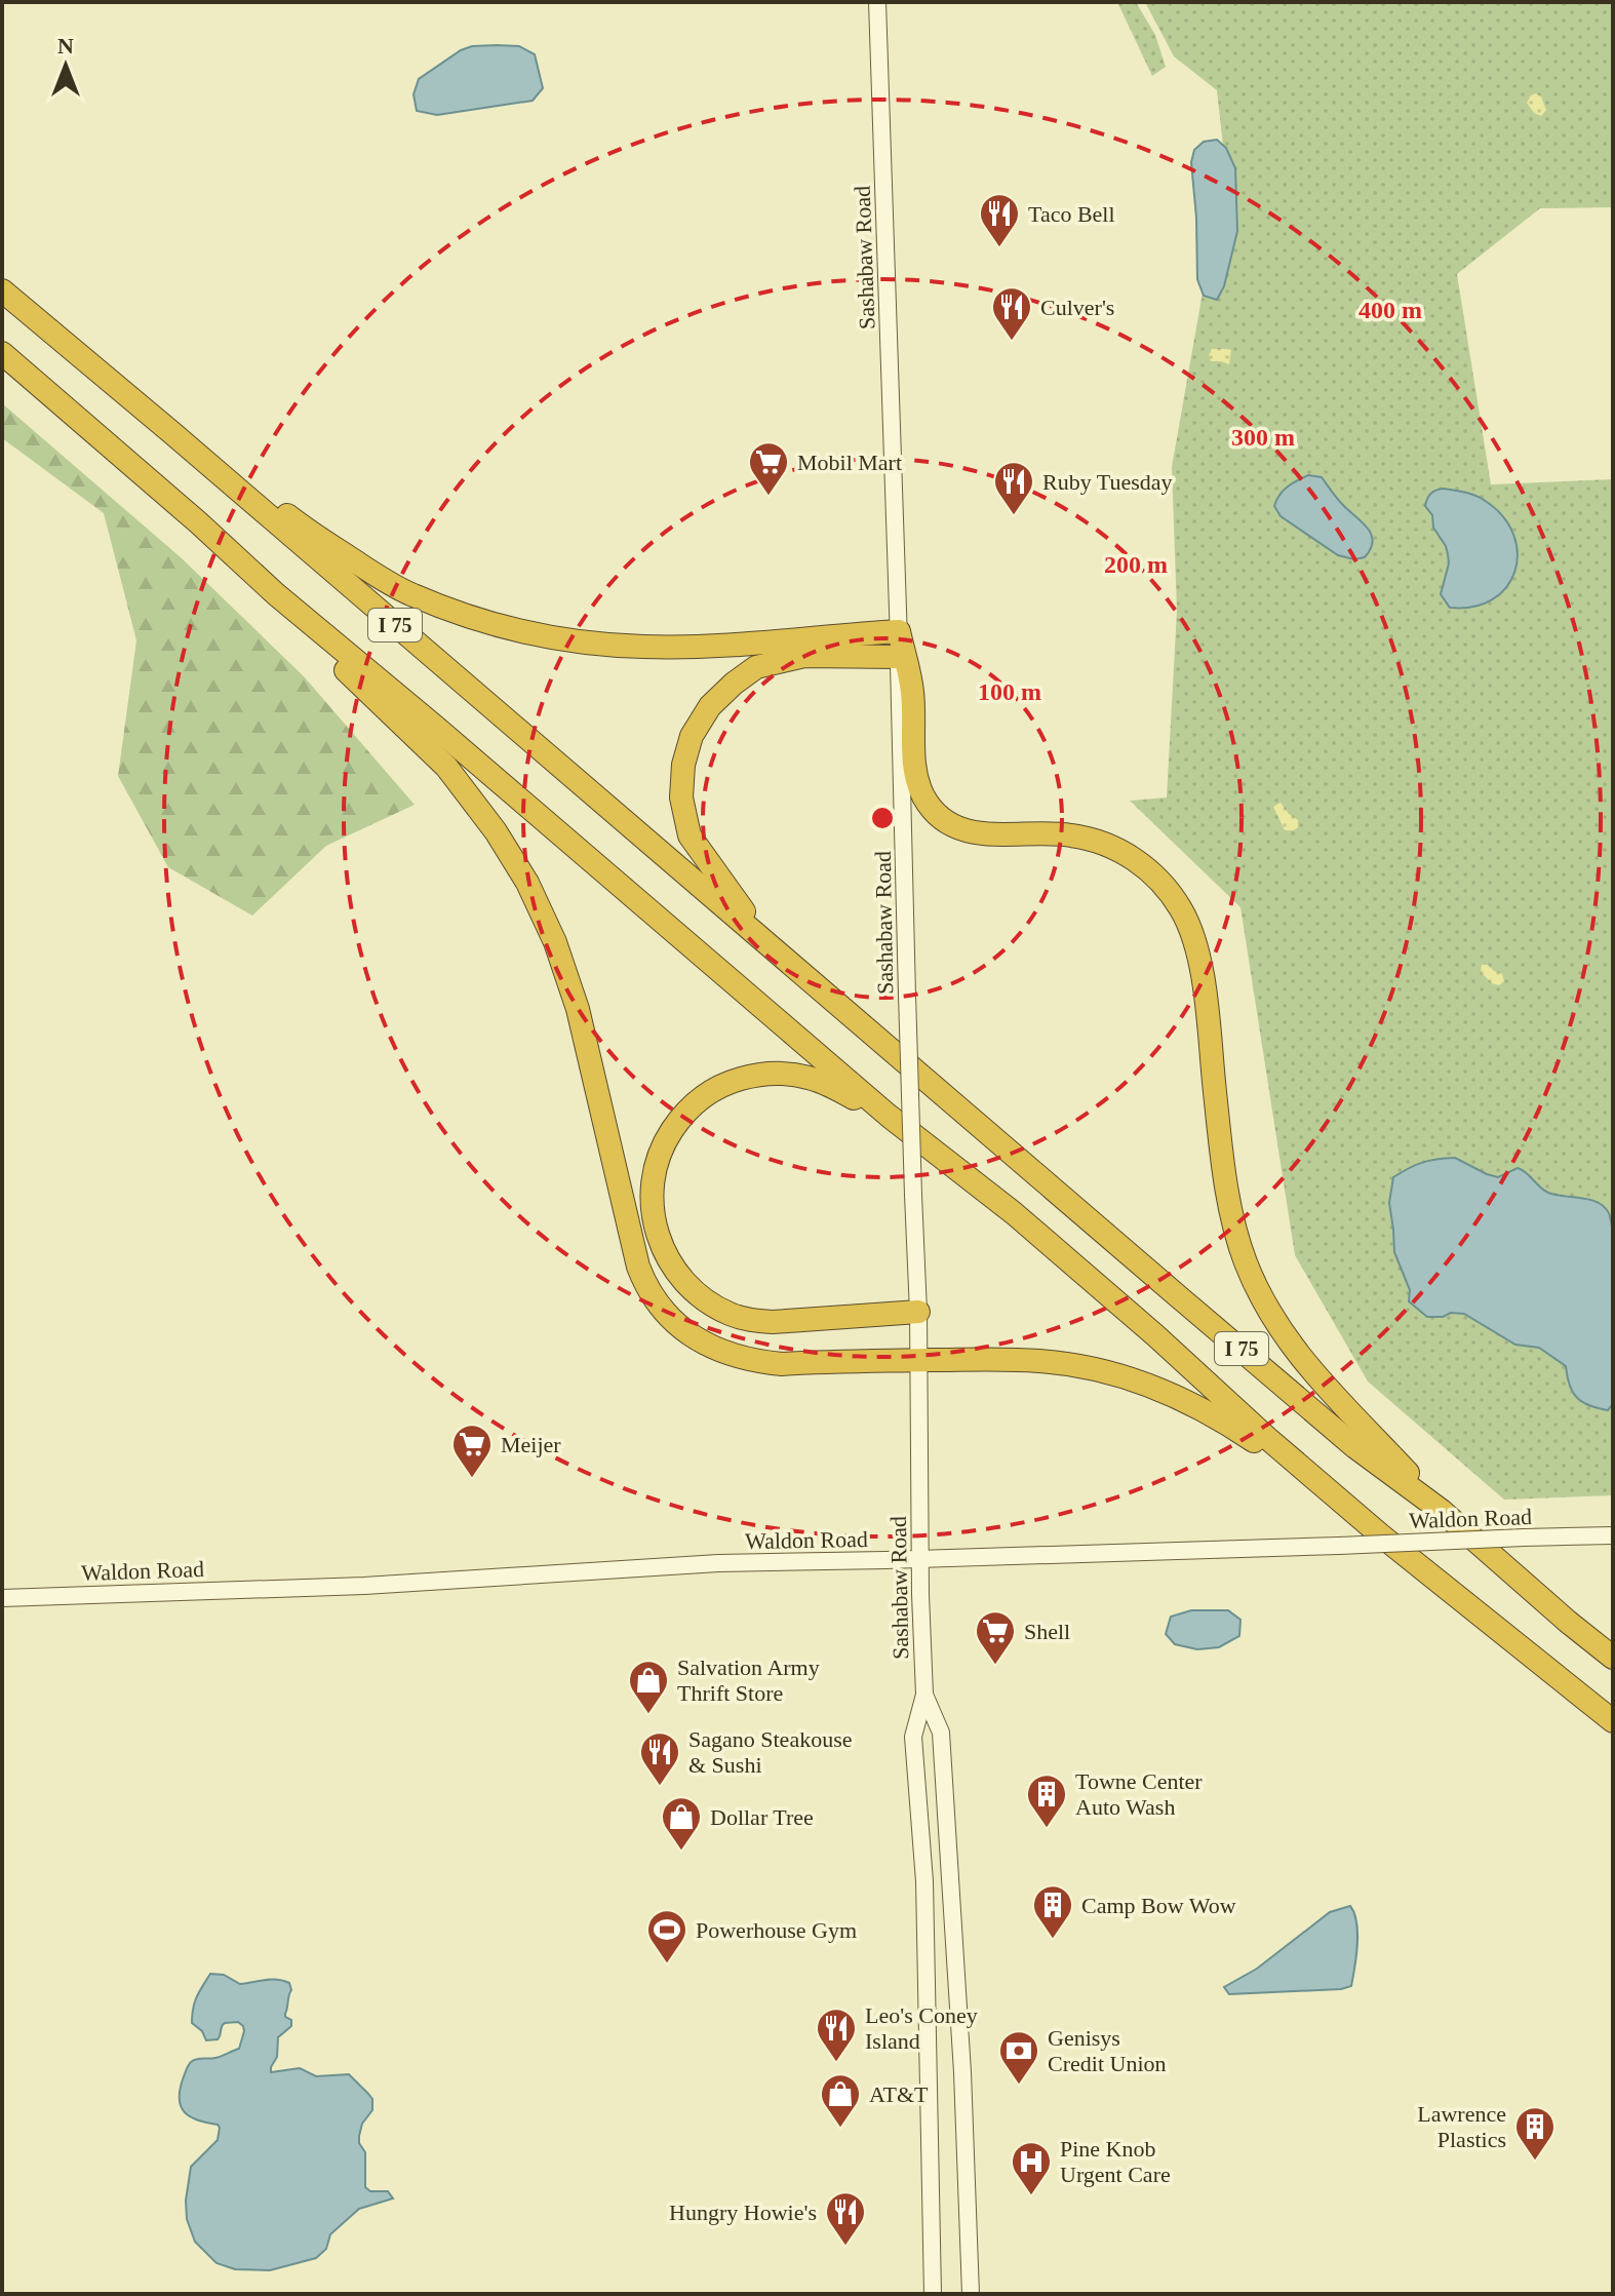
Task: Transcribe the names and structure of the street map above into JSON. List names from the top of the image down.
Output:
{
  "streets": {
    "highway": ["I 75"],
    "main road": ["Sashabaw Road", "Waldon Road"]
  },
  "crossings": [
    ["Sashabaw Road", "Waldon Road"]
  ],
  "places": {
    "restaurant": [
      "Taco Bell",
      "Culver's",
      "Ruby Tuesday",
      "Sagano Steakouse & Sushi",
      "Leo's Coney Island",
      "Hungry Howie's"
    ],
    "supermarket": ["Mobil Mart", "Meijer", "Shell"],
    "shop": ["Salvation Army Thrift Store", "Dollar Tree", "AT&T"],
    "building": ["Towne Center Auto Wash", "Camp Bow Wow", "Lawrence Plastics"],
    "sports": ["Powerhouse Gym"],
    "bank": ["Genisys Credit Union"],
    "hospital": ["Pine Knob Urgent Care"]
  },
  "north": "top",
  "rings": [
    "400 m",
    "300 m",
    "200 m",
    "100 m"
  ]
}
